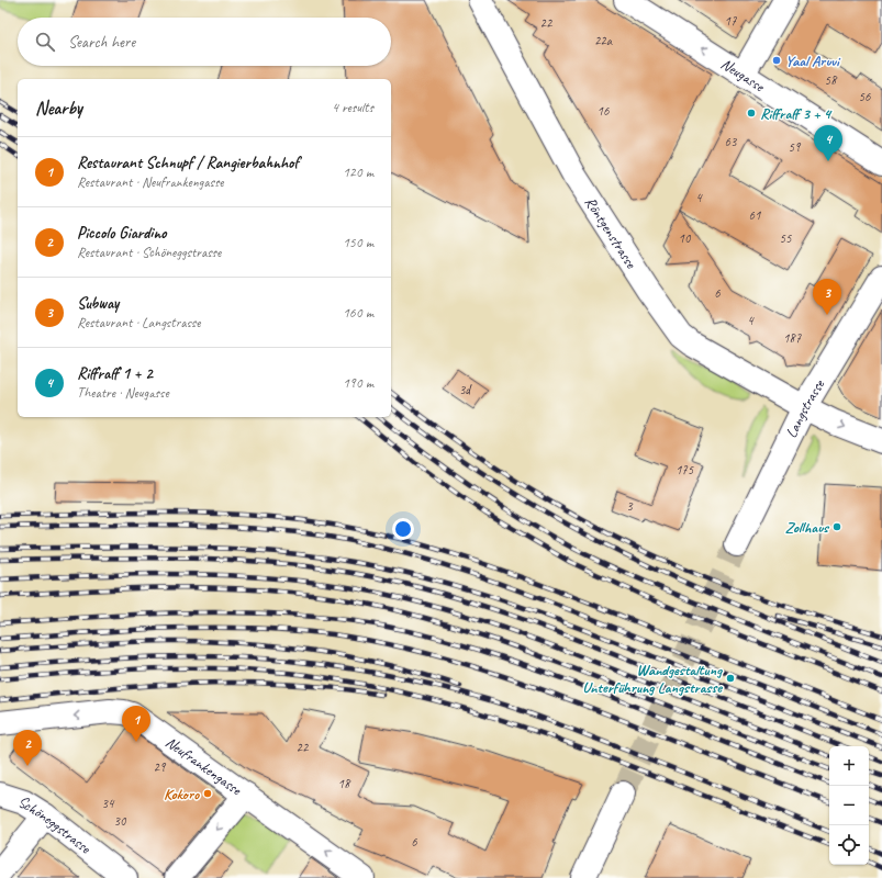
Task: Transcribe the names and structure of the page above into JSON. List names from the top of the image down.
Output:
{
  "streets": {
    "street": [
      "Neugasse",
      "Röntgenstrasse",
      "Langstrasse",
      "Neufrankengasse",
      "Schöneggstrasse"
    ]
  },
  "crossings": [
    ["Röntgenstrasse", "Langstrasse"]
  ],
  "one_way": ["Neugasse", "Neufrankengasse"],
  "places": [
    "Yaal Aruvi",
    "Riffraff 3 + 4",
    "Zollhaus",
    "Wandgestaltung Unterführung Langstrasse",
    "Kokoro"
  ],
  "house_numbers": [
    "17",
    "22",
    "22a",
    "58",
    "56",
    "16",
    "63",
    "59",
    "4",
    "61",
    "10",
    "55",
    "6",
    "4",
    "187",
    "3d",
    "175",
    "3",
    "22",
    "29",
    "18",
    "34",
    "30",
    "6"
  ],
  "page": {
    "search": "Search here",
    "heading": ["Nearby", "4 results"],
    "pins": [
      "4",
      "3",
      "1",
      "2"
    ],
    "list": [
      {
        "mark": "1",
        "name": "Restaurant Schnupf / Rangierbahnhof",
        "note": "Restaurant · Neufrankengasse",
        "value": "120 m"
      },
      {
        "mark": "2",
        "name": "Piccolo Giardino",
        "note": "Restaurant · Schöneggstrasse",
        "value": "150 m"
      },
      {
        "mark": "3",
        "name": "Subway",
        "note": "Restaurant · Langstrasse",
        "value": "160 m"
      },
      {
        "mark": "4",
        "name": "Riffraff 1 + 2",
        "note": "Theatre · Neugasse",
        "value": "190 m"
      }
    ],
    "map_buttons": ["+", "−"]
  }
}
